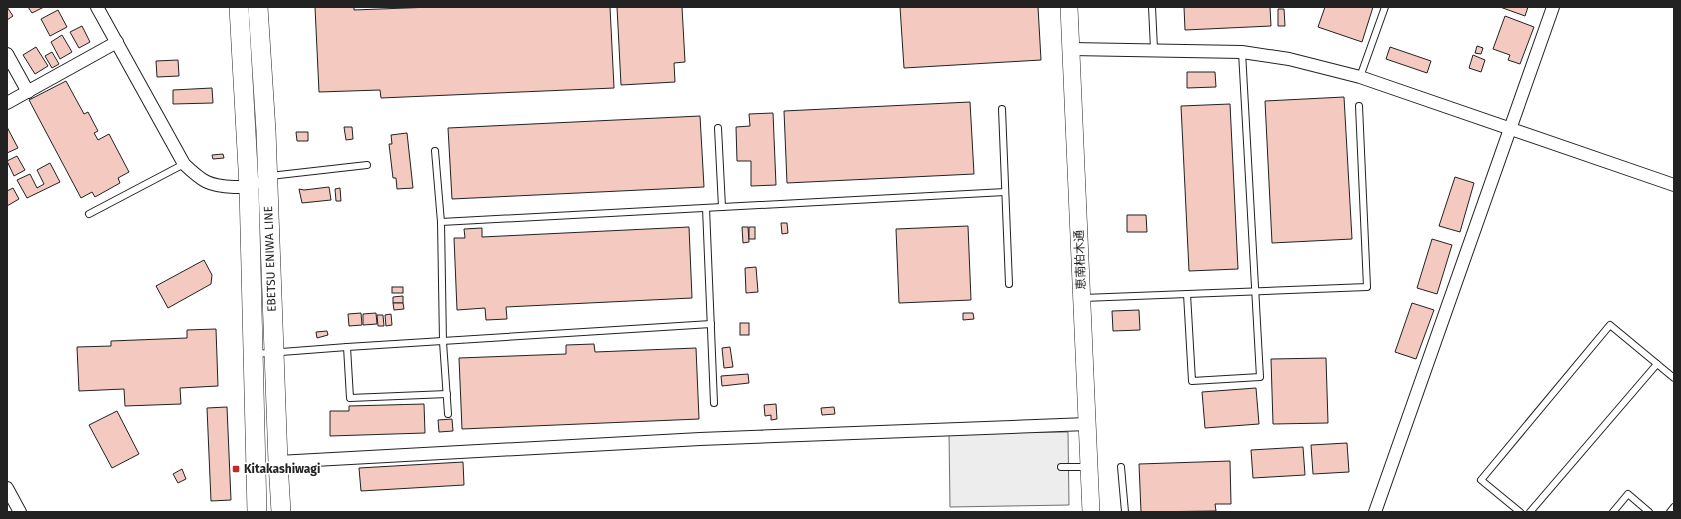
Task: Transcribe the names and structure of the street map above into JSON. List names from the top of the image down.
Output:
{
  "streets": {
    "main road": ["EBETSU ENIWA LINE"],
    "street": ["恵南柏木通"]
  },
  "places": {
    "transit": ["Kitakashiwagi"]
  }
}
